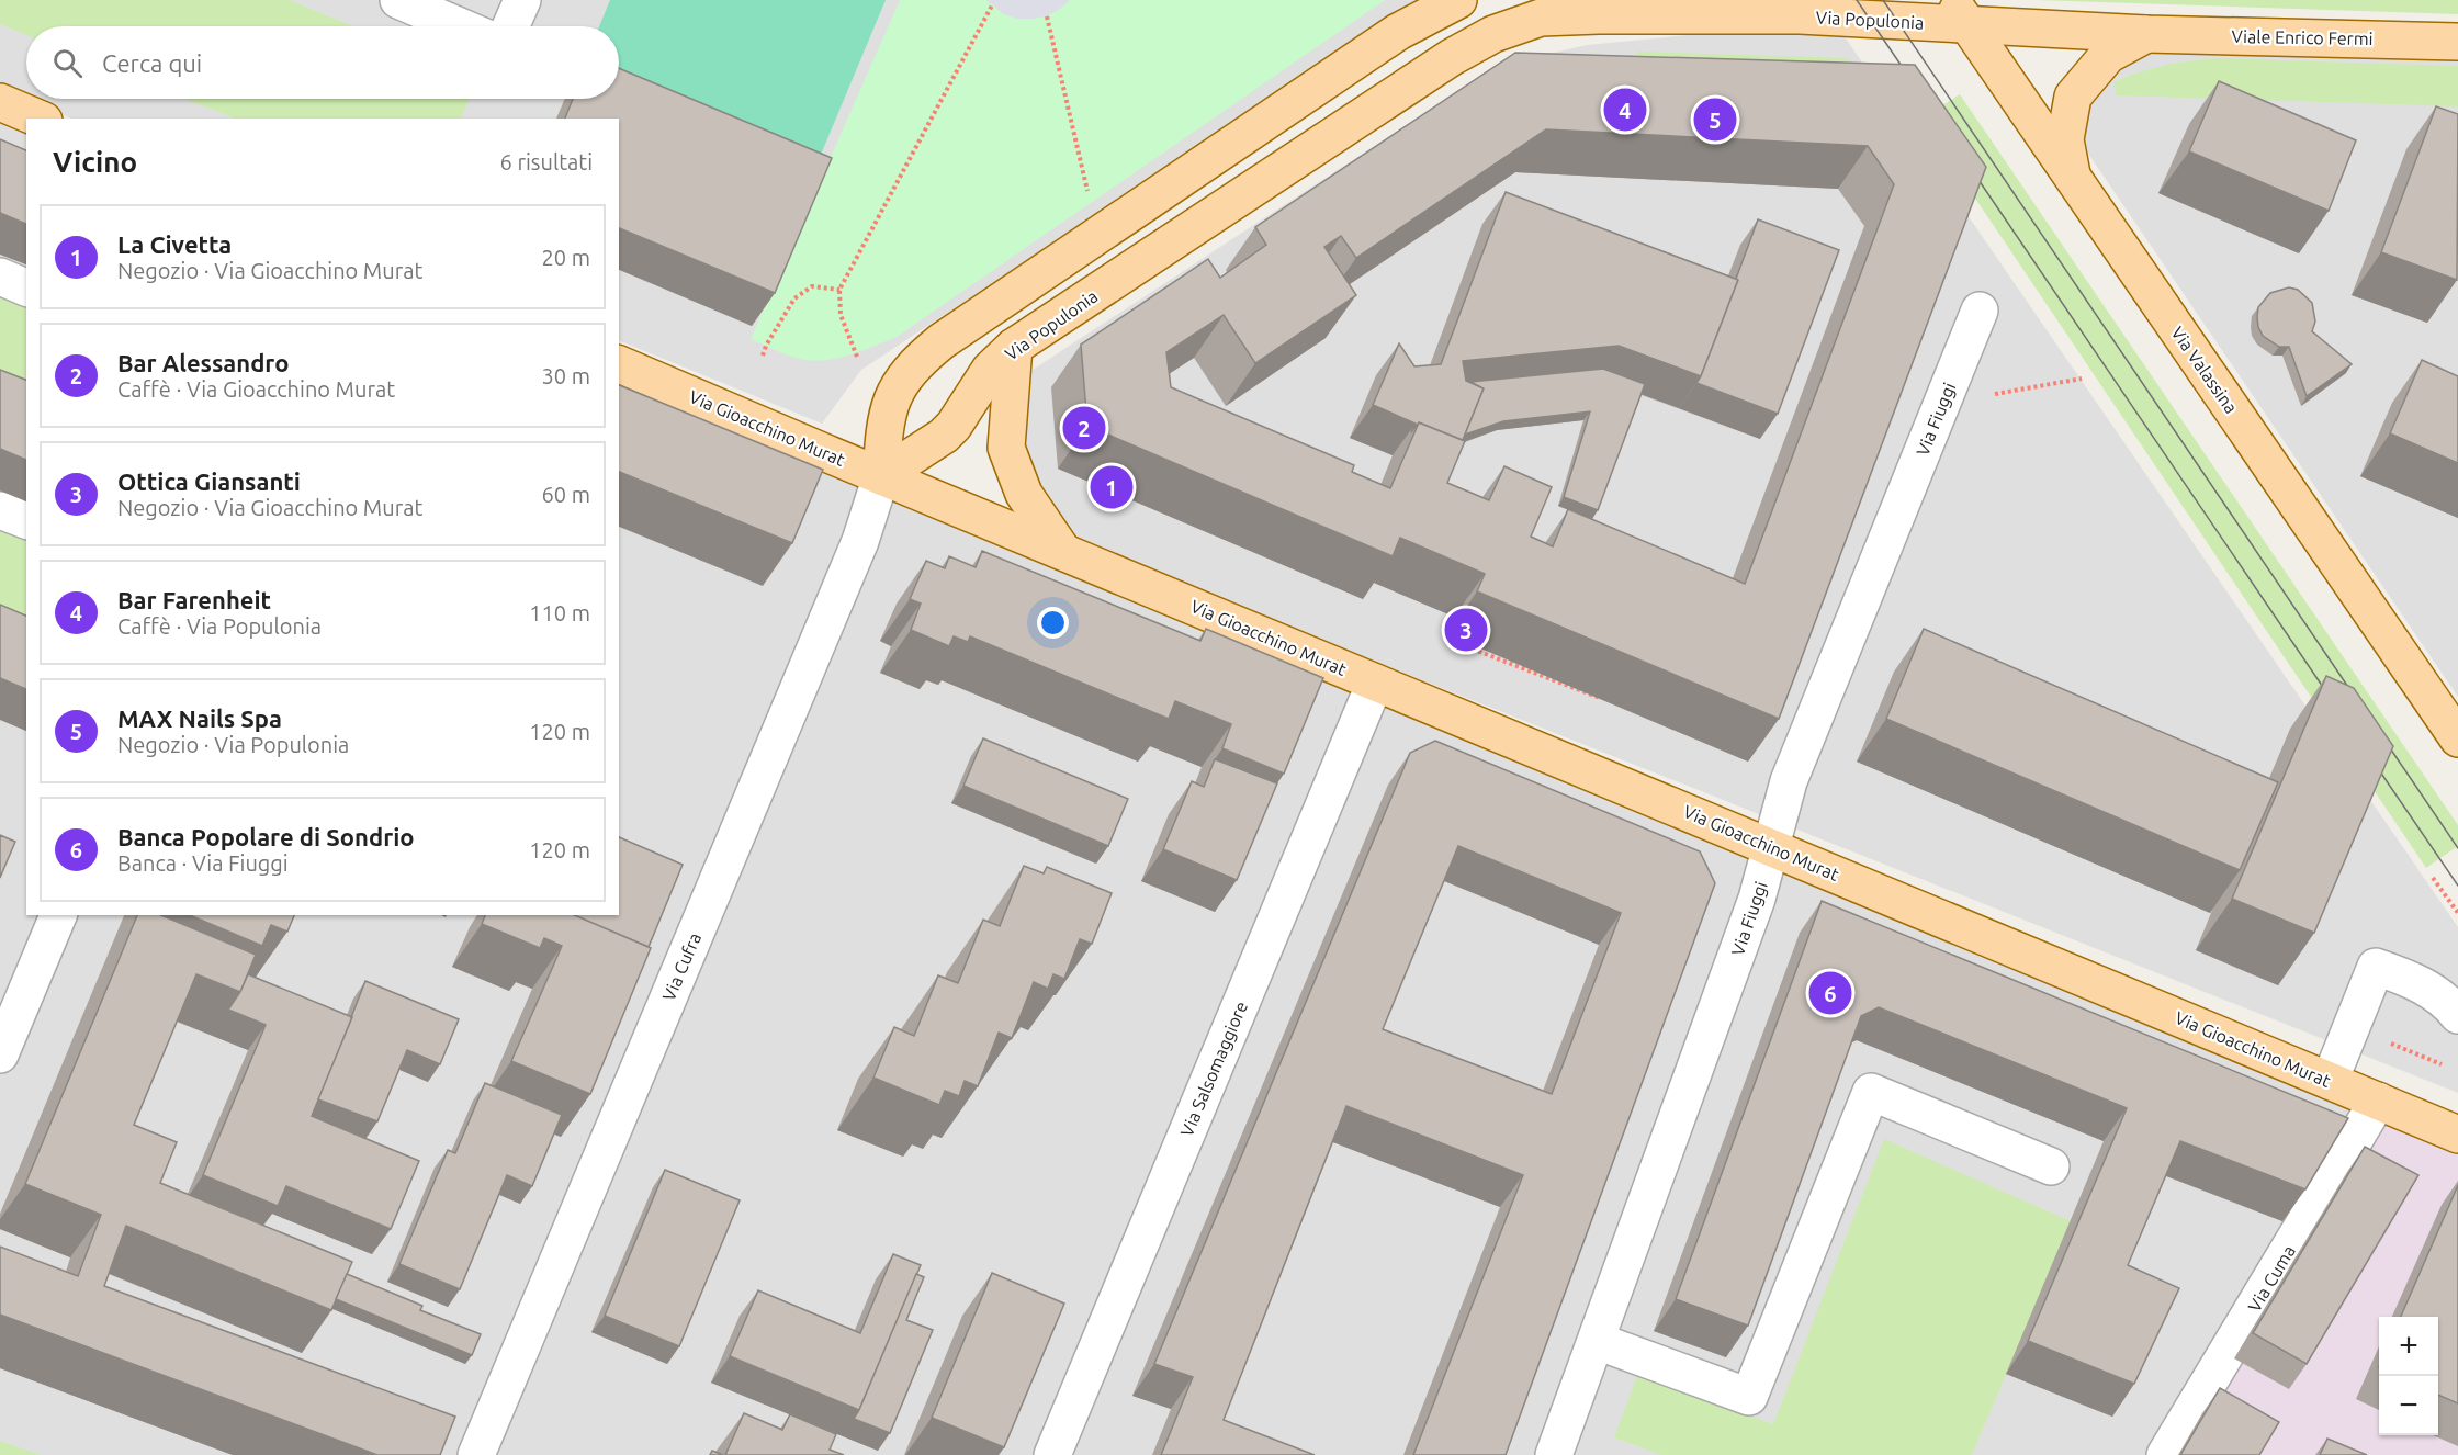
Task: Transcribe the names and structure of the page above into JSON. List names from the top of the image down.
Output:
{
  "streets": {
    "main road": [
      "Via Populonia",
      "Viale Enrico Fermi",
      "Via Valassina",
      "Via Gioacchino Murat"
    ],
    "street": [
      "Via Fiuggi",
      "Via Cufra",
      "Via Salsomaggiore",
      "Via Cuma"
    ]
  },
  "crossings": [
    ["Via Populonia", "Viale Enrico Fermi"],
    ["Via Populonia", "Via Valassina"],
    ["Via Populonia", "Via Gioacchino Murat"],
    ["Via Populonia", "Via Cufra"],
    ["Viale Enrico Fermi", "Via Valassina"],
    ["Via Fiuggi", "Via Gioacchino Murat"],
    ["Via Gioacchino Murat", "Via Cufra"],
    ["Via Gioacchino Murat", "Via Salsomaggiore"],
    ["Via Gioacchino Murat", "Via Cuma"]
  ],
  "page": {
    "search": "Cerca qui",
    "pins": [
      "4",
      "5",
      "2",
      "1",
      "3",
      "6"
    ],
    "heading": ["Vicino", "6 risultati"],
    "list": [
      {
        "mark": "1",
        "name": "La Civetta",
        "note": "Negozio · Via Gioacchino Murat",
        "value": "20 m"
      },
      {
        "mark": "2",
        "name": "Bar Alessandro",
        "note": "Caffè · Via Gioacchino Murat",
        "value": "30 m"
      },
      {
        "mark": "3",
        "name": "Ottica Giansanti",
        "note": "Negozio · Via Gioacchino Murat",
        "value": "60 m"
      },
      {
        "mark": "4",
        "name": "Bar Farenheit",
        "note": "Caffè · Via Populonia",
        "value": "110 m"
      },
      {
        "mark": "5",
        "name": "MAX Nails Spa",
        "note": "Negozio · Via Populonia",
        "value": "120 m"
      },
      {
        "mark": "6",
        "name": "Banca Popolare di Sondrio",
        "note": "Banca · Via Fiuggi",
        "value": "120 m"
      }
    ],
    "map_buttons": ["+", "−"]
  }
}
